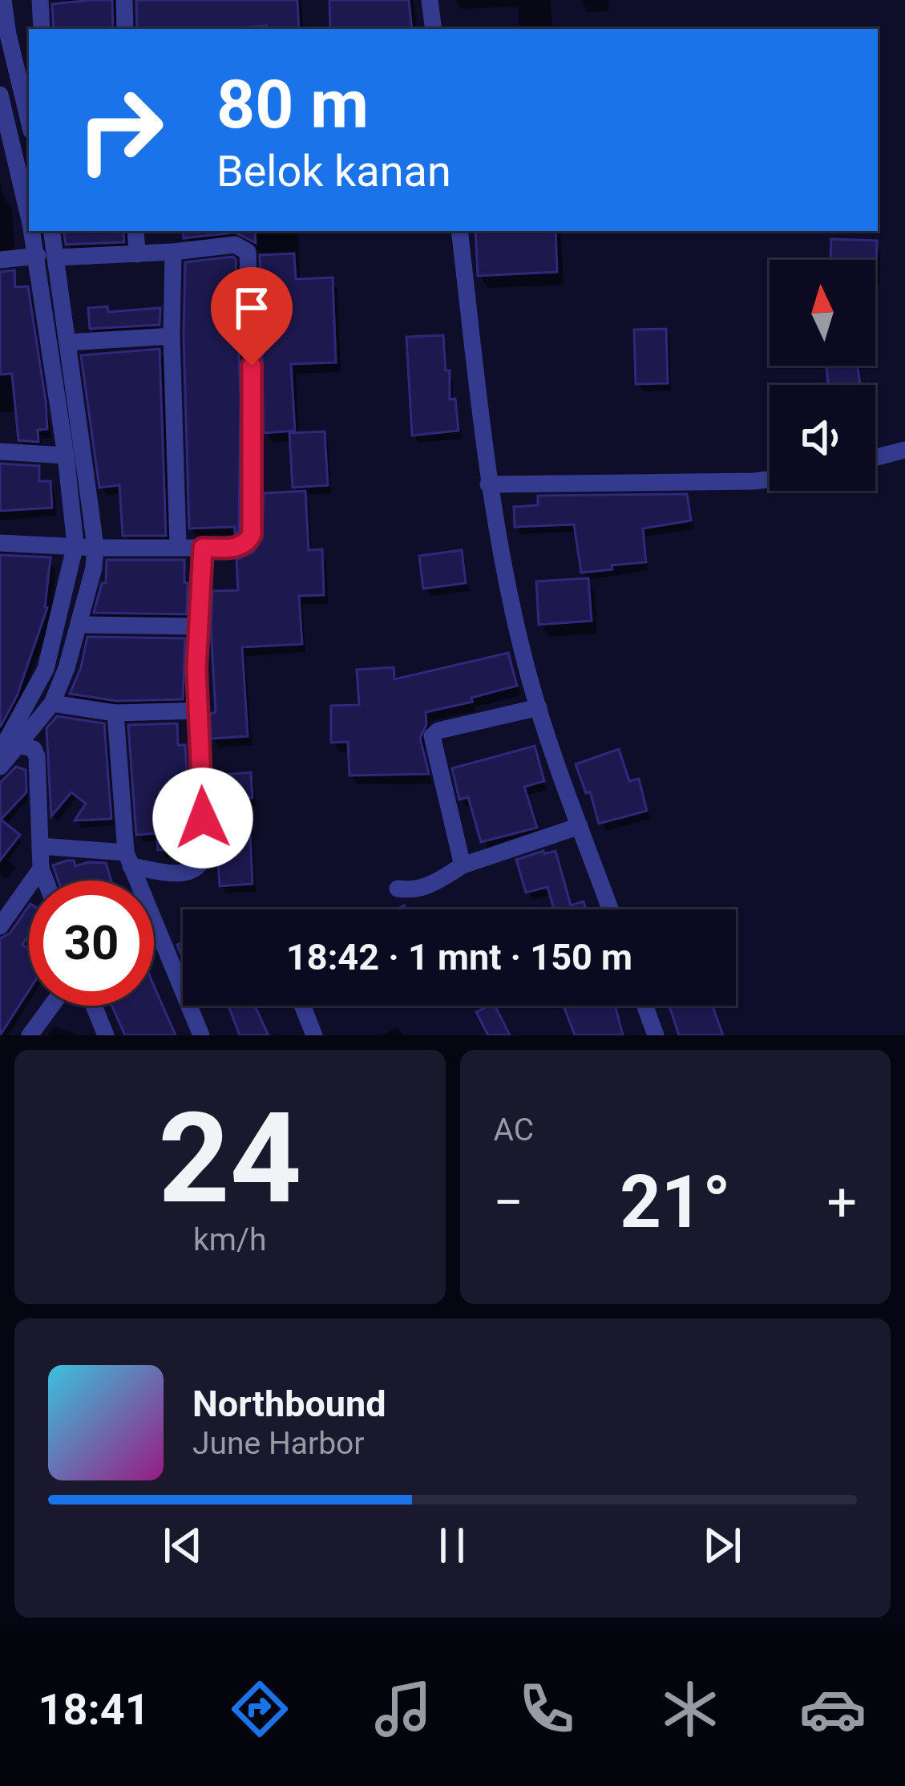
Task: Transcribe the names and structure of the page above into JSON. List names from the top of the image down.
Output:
{
  "north": "top",
  "page": {
    "turn": ["80 m", "Belok kanan"],
    "limit": "30",
    "trip": "18:42 · 1 mnt · 150 m",
    "tile": [
      ["24", "km/h"],
      "AC"
    ],
    "heat": ["−", "21°", "+"],
    "song": ["Northbound", "June Harbor"],
    "tabs": "18:41"
  }
}
